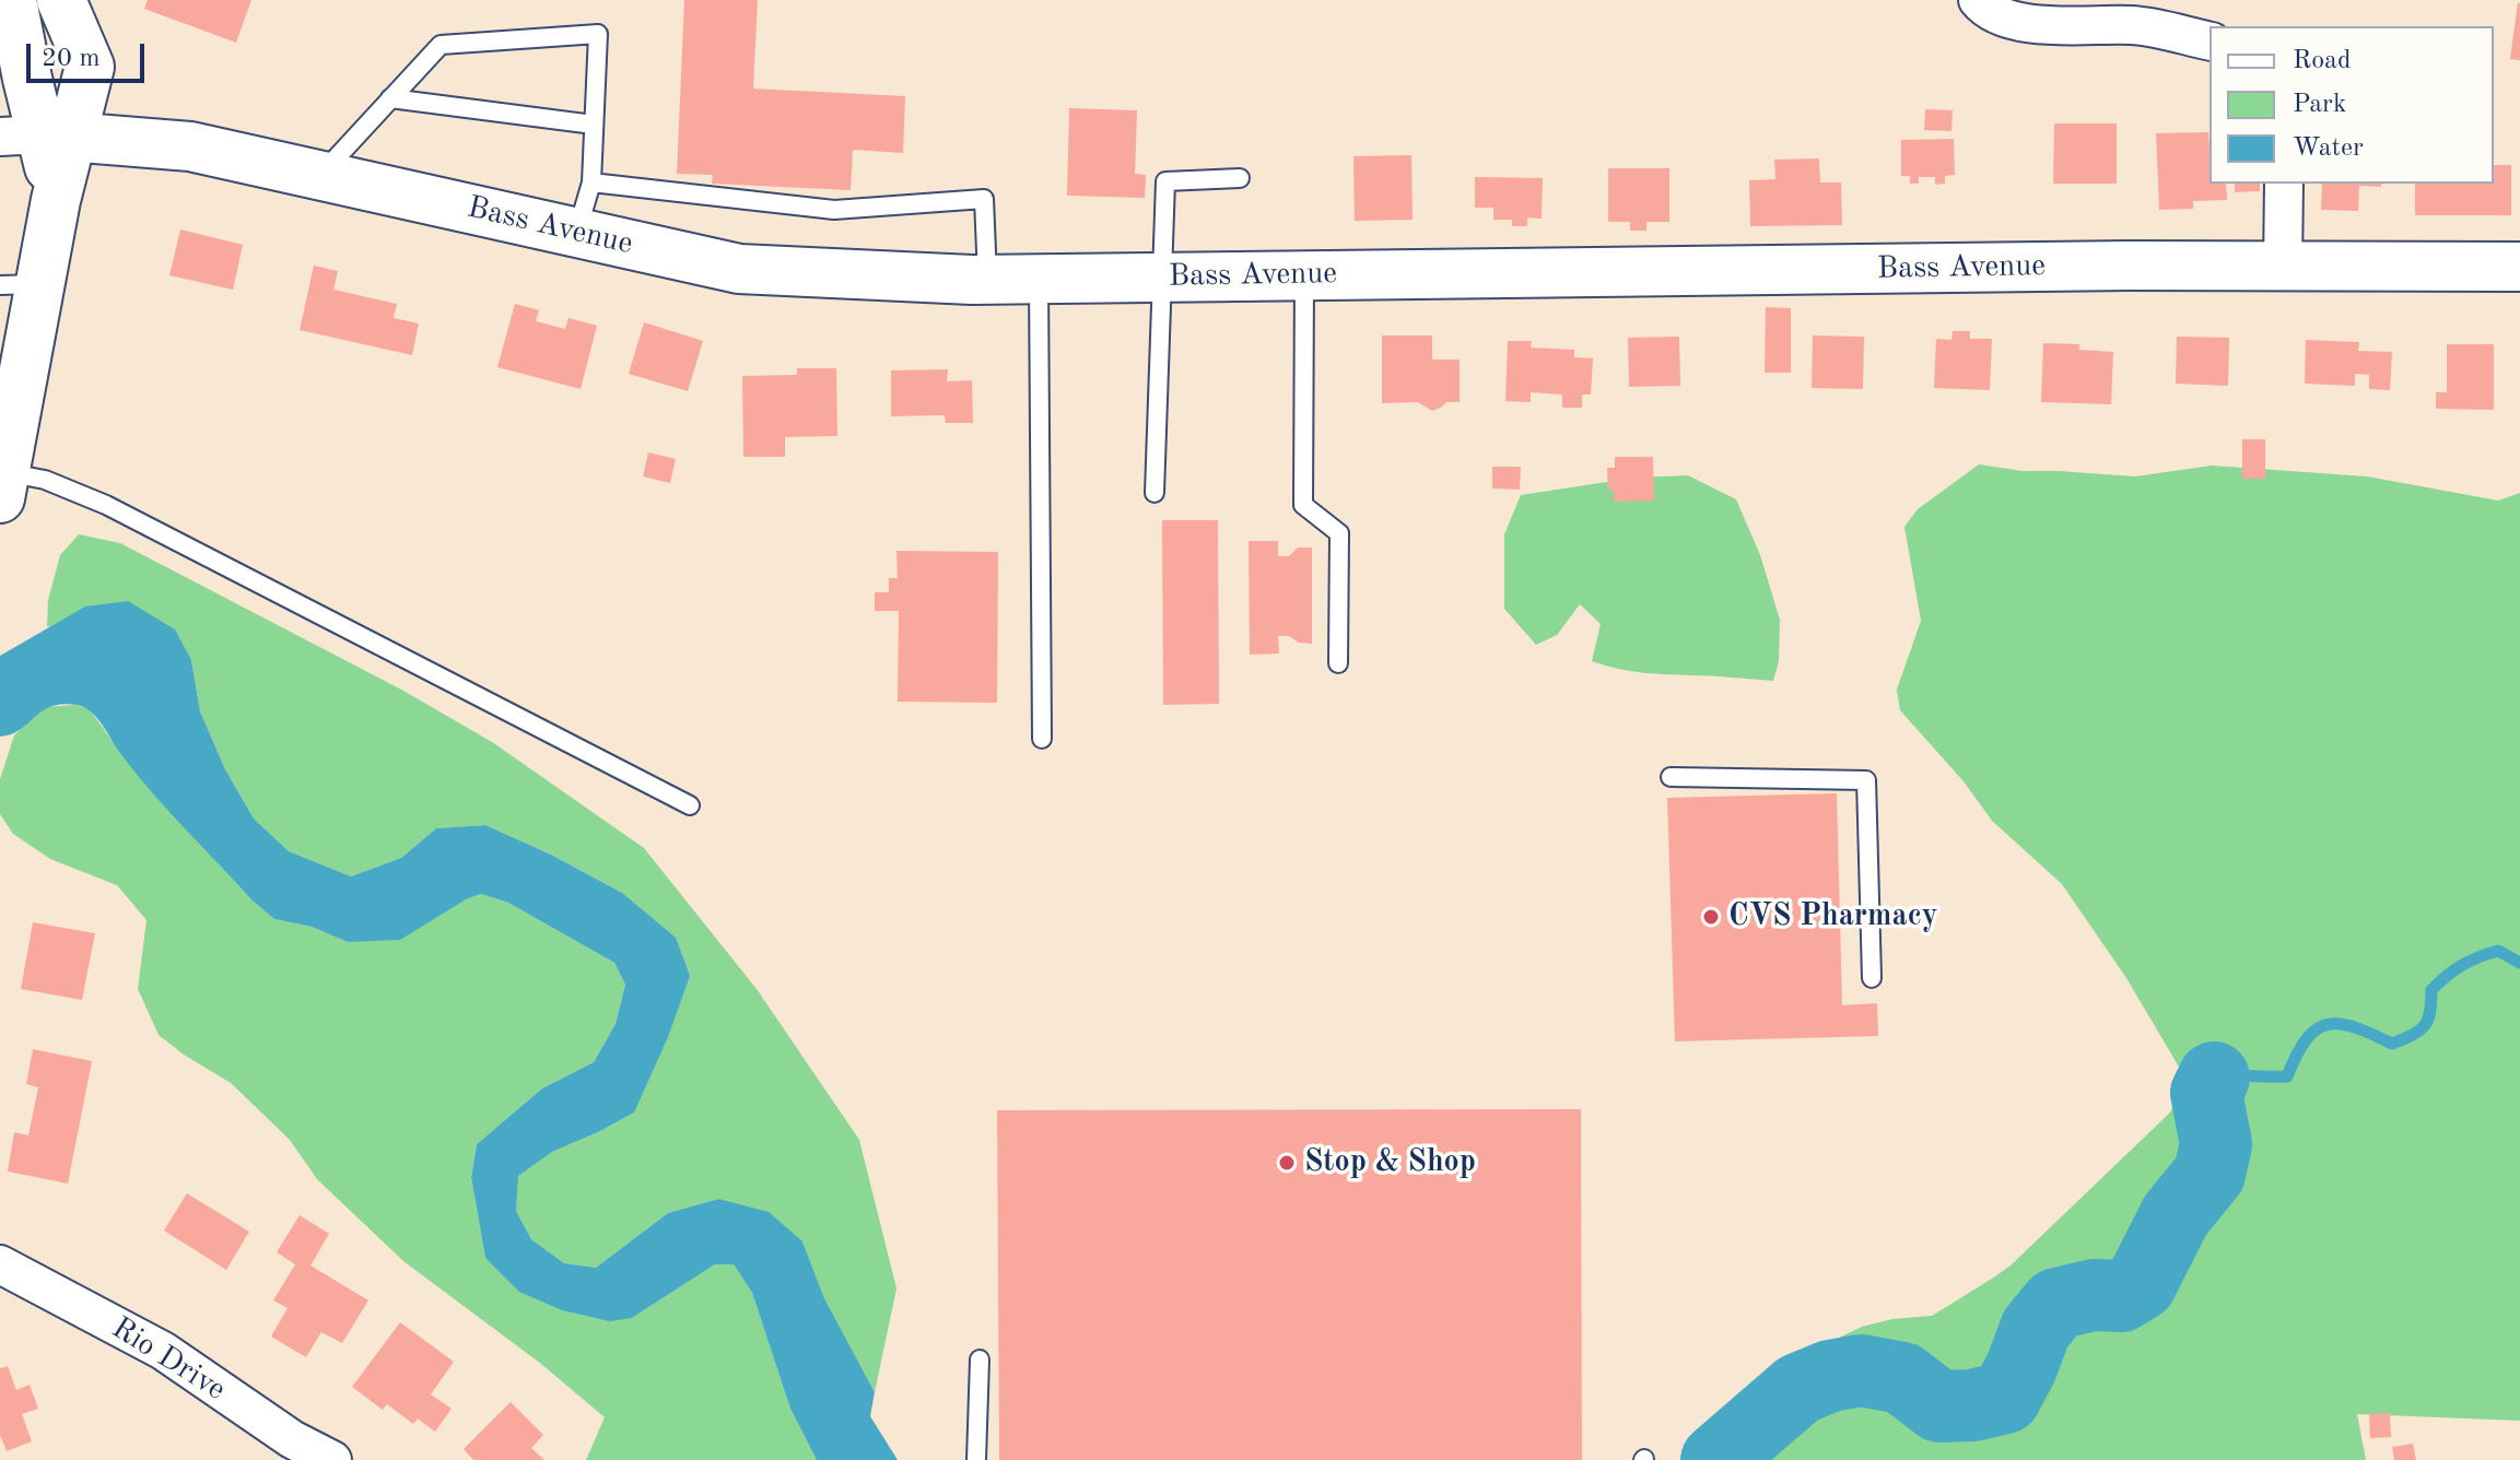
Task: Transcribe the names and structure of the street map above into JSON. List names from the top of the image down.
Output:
{
  "streets": {
    "main road": ["Bass Avenue"],
    "street": ["Rio Drive"]
  },
  "places": ["CVS Pharmacy", "Stop & Shop"],
  "legend": ["Road", "Park", "Water"],
  "scale_bar": "20 m"
}
